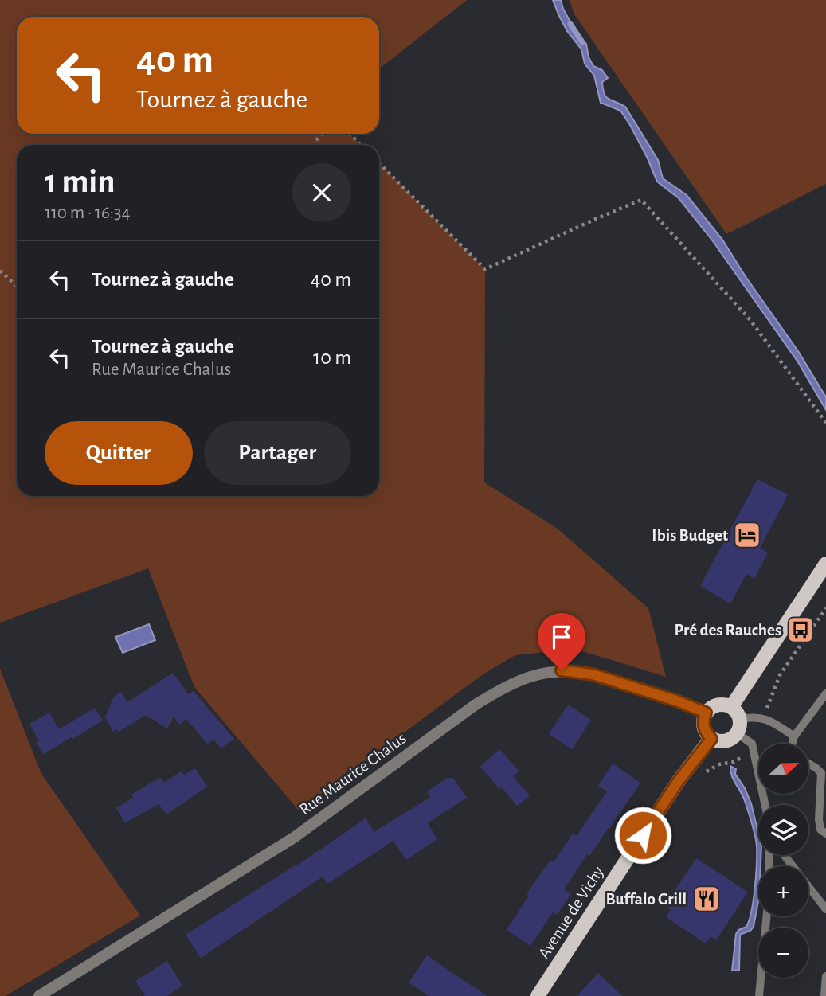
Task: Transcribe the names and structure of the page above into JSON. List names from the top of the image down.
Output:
{
  "streets": {
    "main road": ["Avenue de Vichy"],
    "street": ["Rue Maurice Chalus"]
  },
  "crossings": [
    ["Rue Maurice Chalus", "Avenue de Vichy"]
  ],
  "places": {
    "hotel": ["Ibis Budget"],
    "bus stop": ["Pré des Rauches"],
    "restaurant": ["Buffalo Grill"]
  },
  "north": "right",
  "page": {
    "turn": ["40 m", "Tournez à gauche"],
    "heading": ["1 min", "110 m · 16:34"],
    "list": [
      {
        "name": "Tournez à gauche",
        "value": "40 m"
      },
      {
        "name": "Tournez à gauche",
        "note": "Rue Maurice Chalus",
        "value": "10 m"
      }
    ],
    "buttons": ["Quitter", "Partager"],
    "map_buttons": ["+", "−"]
  }
}
